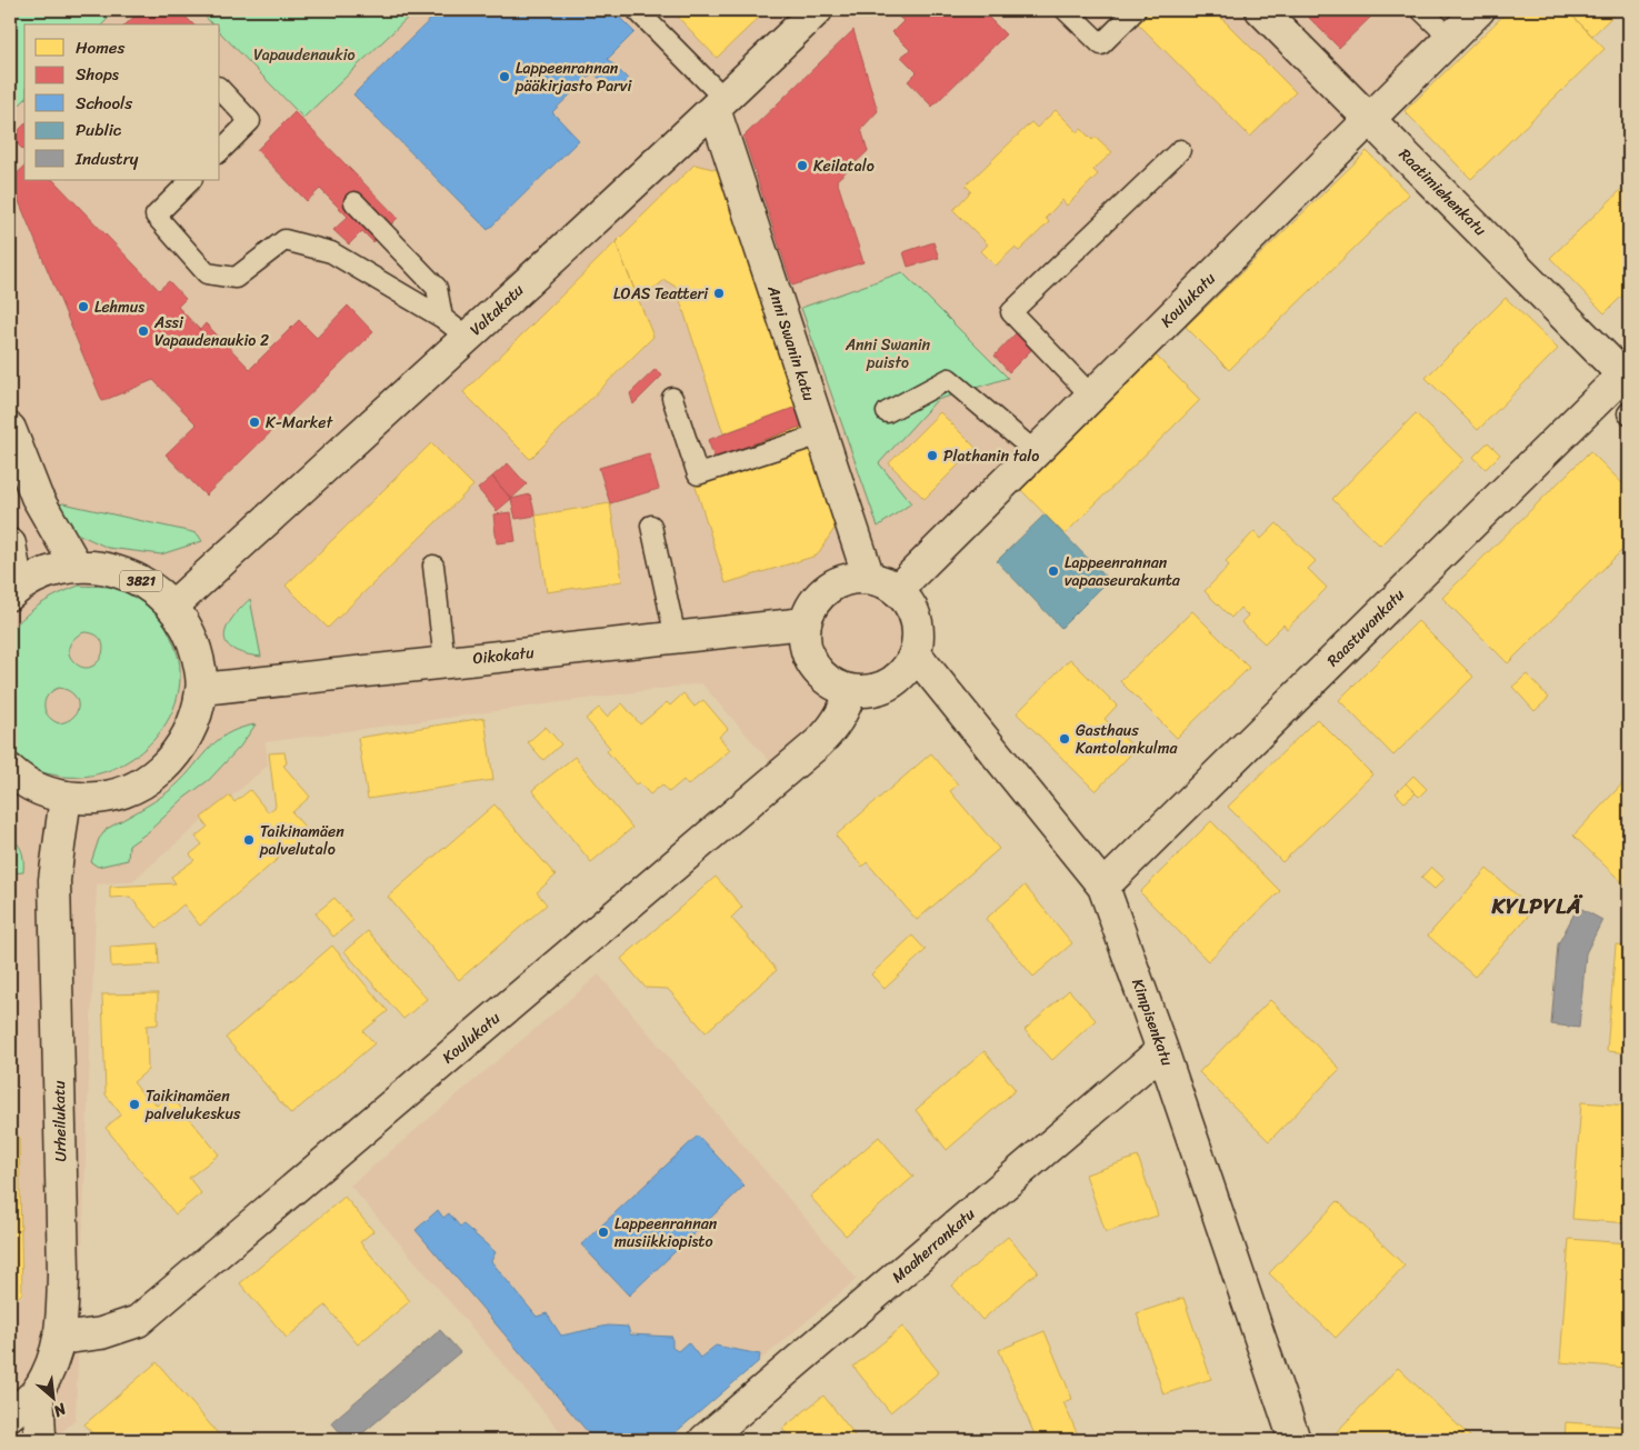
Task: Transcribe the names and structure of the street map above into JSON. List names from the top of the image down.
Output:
{
  "streets": {
    "street": [
      "Raatimiehenkatu",
      "Koulukatu",
      "Valtakatu",
      "Anni Swanin katu",
      "3821",
      "Raastuvankatu",
      "Oikokatu",
      "Kimpisenkatu",
      "Urheilukatu",
      "Maaherrankatu"
    ]
  },
  "crossings": [
    ["Raatimiehenkatu", "Koulukatu"],
    ["Raatimiehenkatu", "Raastuvankatu"],
    ["Koulukatu", "Anni Swanin katu"],
    ["Koulukatu", "Oikokatu"],
    ["Koulukatu", "Kimpisenkatu"],
    ["Koulukatu", "Urheilukatu"],
    ["Valtakatu", "Anni Swanin katu"],
    ["Valtakatu", "3821"],
    ["Anni Swanin katu", "Oikokatu"],
    ["Anni Swanin katu", "Kimpisenkatu"],
    ["3821", "Oikokatu"],
    ["3821", "Urheilukatu"],
    ["Raastuvankatu", "Kimpisenkatu"],
    ["Oikokatu", "Kimpisenkatu"],
    ["Kimpisenkatu", "Maaherrankatu"]
  ],
  "districts": ["KYLPYLÄ"],
  "parks": ["Vapaudenaukio", "Anni Swanin puisto"],
  "places": [
    "Lappeenrannan pääkirjasto Parvi",
    "Keilatalo",
    "LOAS Teatteri",
    "Lehmus",
    "Assi Vapaudenaukio 2",
    "K-Market",
    "Plathanin talo",
    "Lappeenrannan vapaaseurakunta",
    "Gasthaus Kantolankulma",
    "Taikinamäen palvelutalo",
    "Taikinamäen palvelukeskus",
    "Lappeenrannan musiikkiopisto"
  ],
  "legend": [
    "Homes",
    "Shops",
    "Schools",
    "Public",
    "Industry"
  ],
  "north": "bottom right"
}
